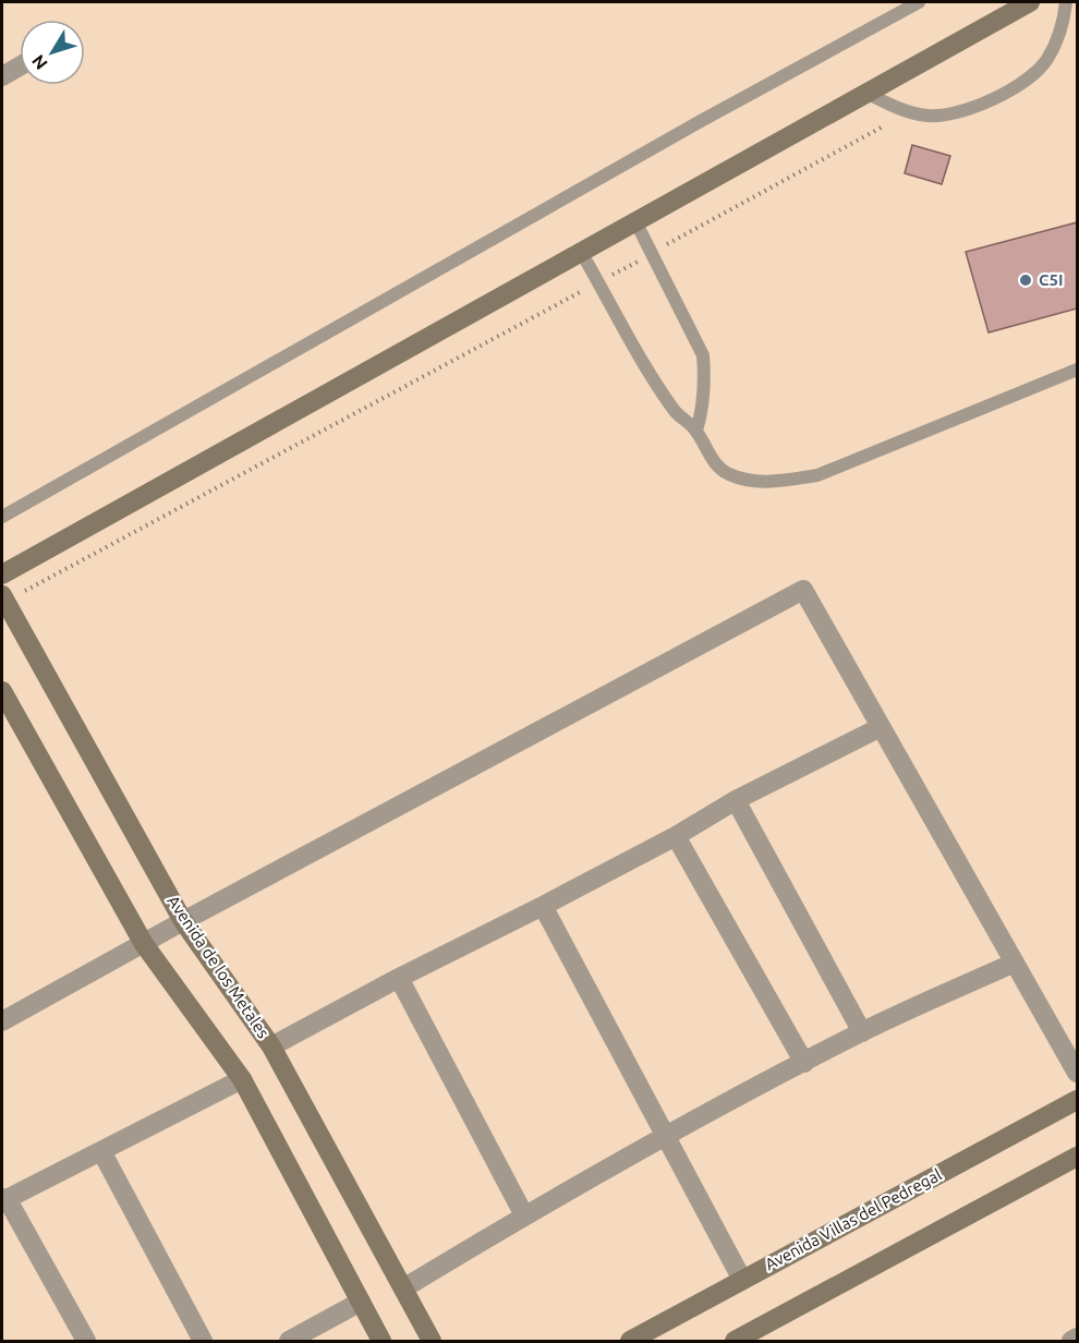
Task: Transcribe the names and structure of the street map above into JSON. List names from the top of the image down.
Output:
{
  "streets": {
    "street": ["Avenida de los Metales", "Avenida Villas del Pedregal"]
  },
  "places": ["C5I"],
  "north": "bottom left"
}
